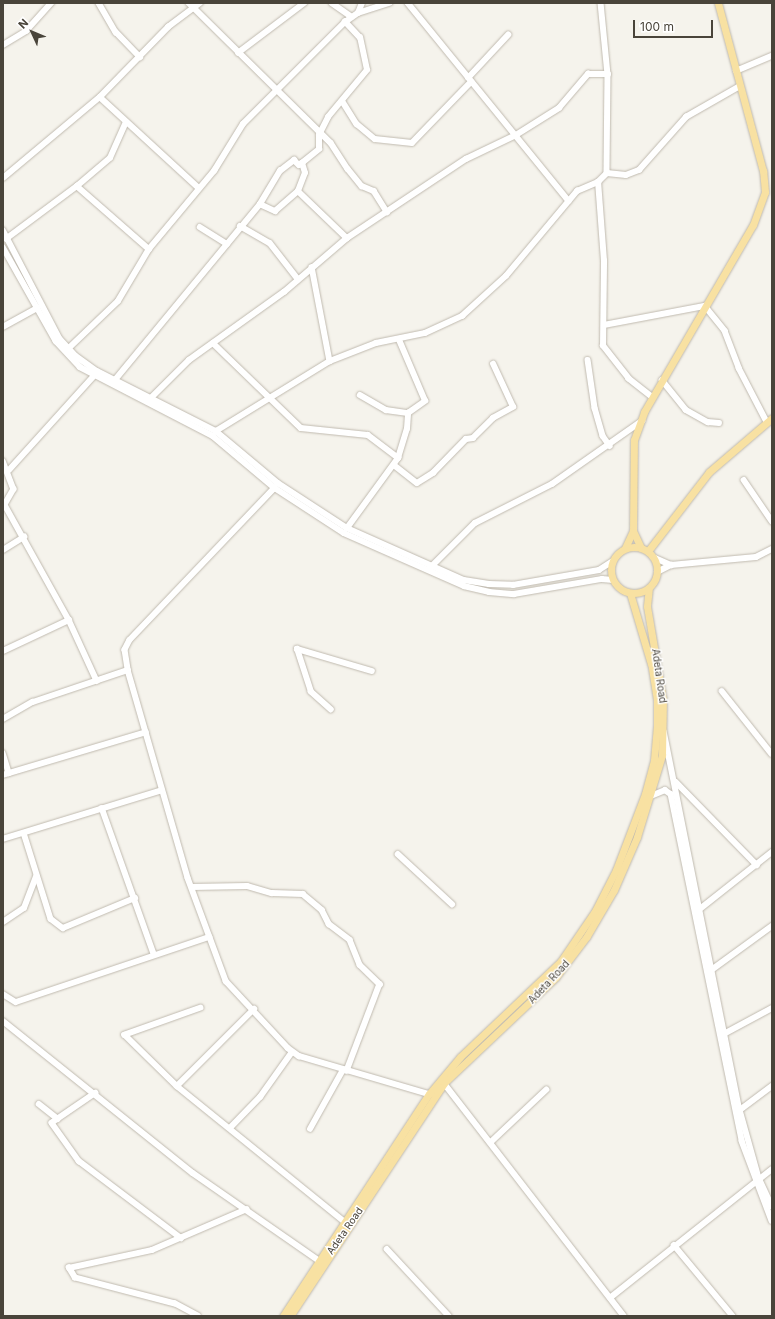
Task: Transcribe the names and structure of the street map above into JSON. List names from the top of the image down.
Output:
{
  "streets": {
    "main road": ["Adeta Road"]
  },
  "scale_bar": "100 m",
  "north": "top left"
}
